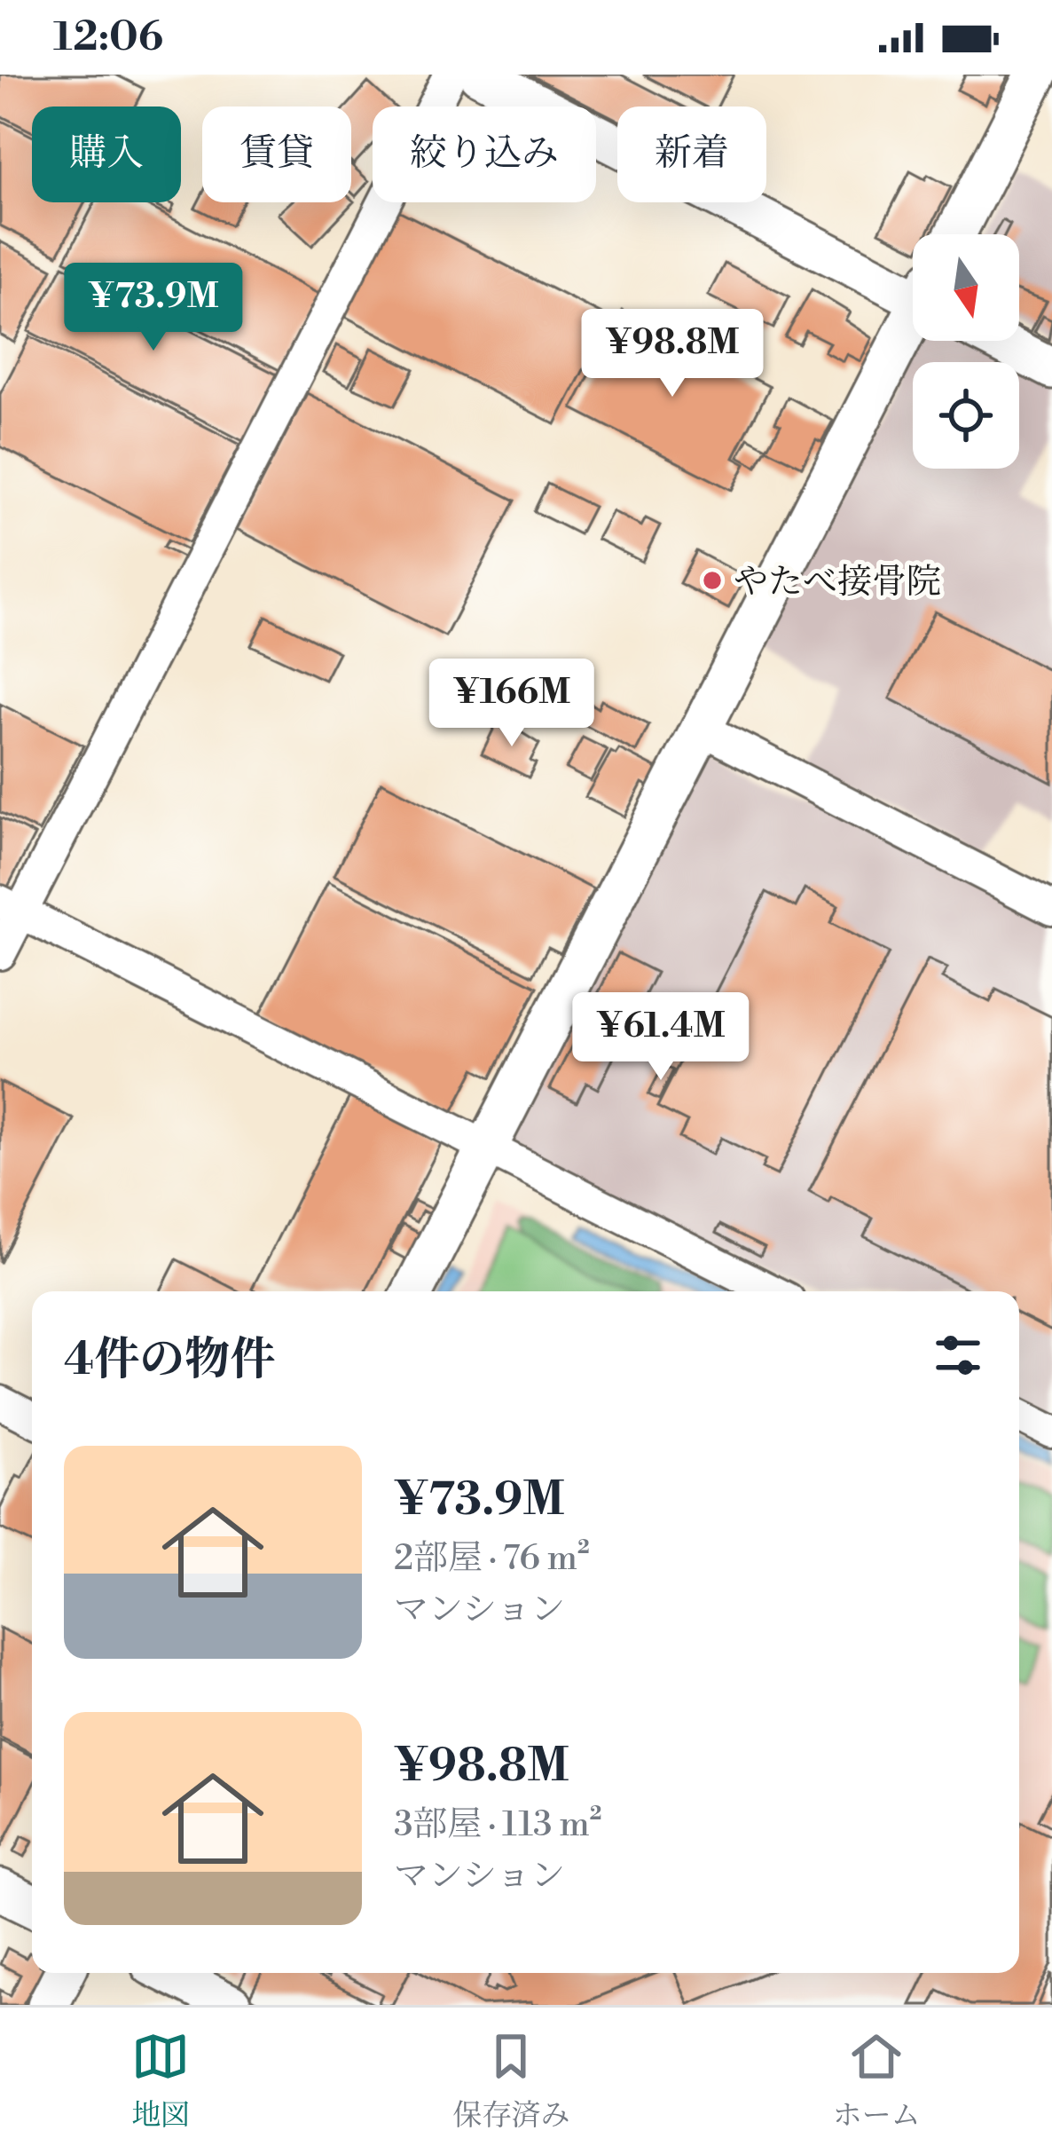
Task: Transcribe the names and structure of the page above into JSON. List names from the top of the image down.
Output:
{
  "places": ["やたべ接骨院"],
  "north": "bottom",
  "page": {
    "status": "12:06",
    "chip": [
      "購入",
      "賃貸",
      "絞り込み",
      "新着"
    ],
    "price": [
      "¥73.9M",
      "¥98.8M",
      "¥166M",
      "¥61.4M"
    ],
    "heading": "4件の物件",
    "list": [
      {
        "name": "¥73.9M",
        "note": "2部屋 · 76 m² · マンション"
      },
      {
        "name": "¥98.8M",
        "note": "3部屋 · 113 m² · マンション"
      }
    ],
    "tabs": ["地図", "保存済み", "ホーム"]
  }
}
